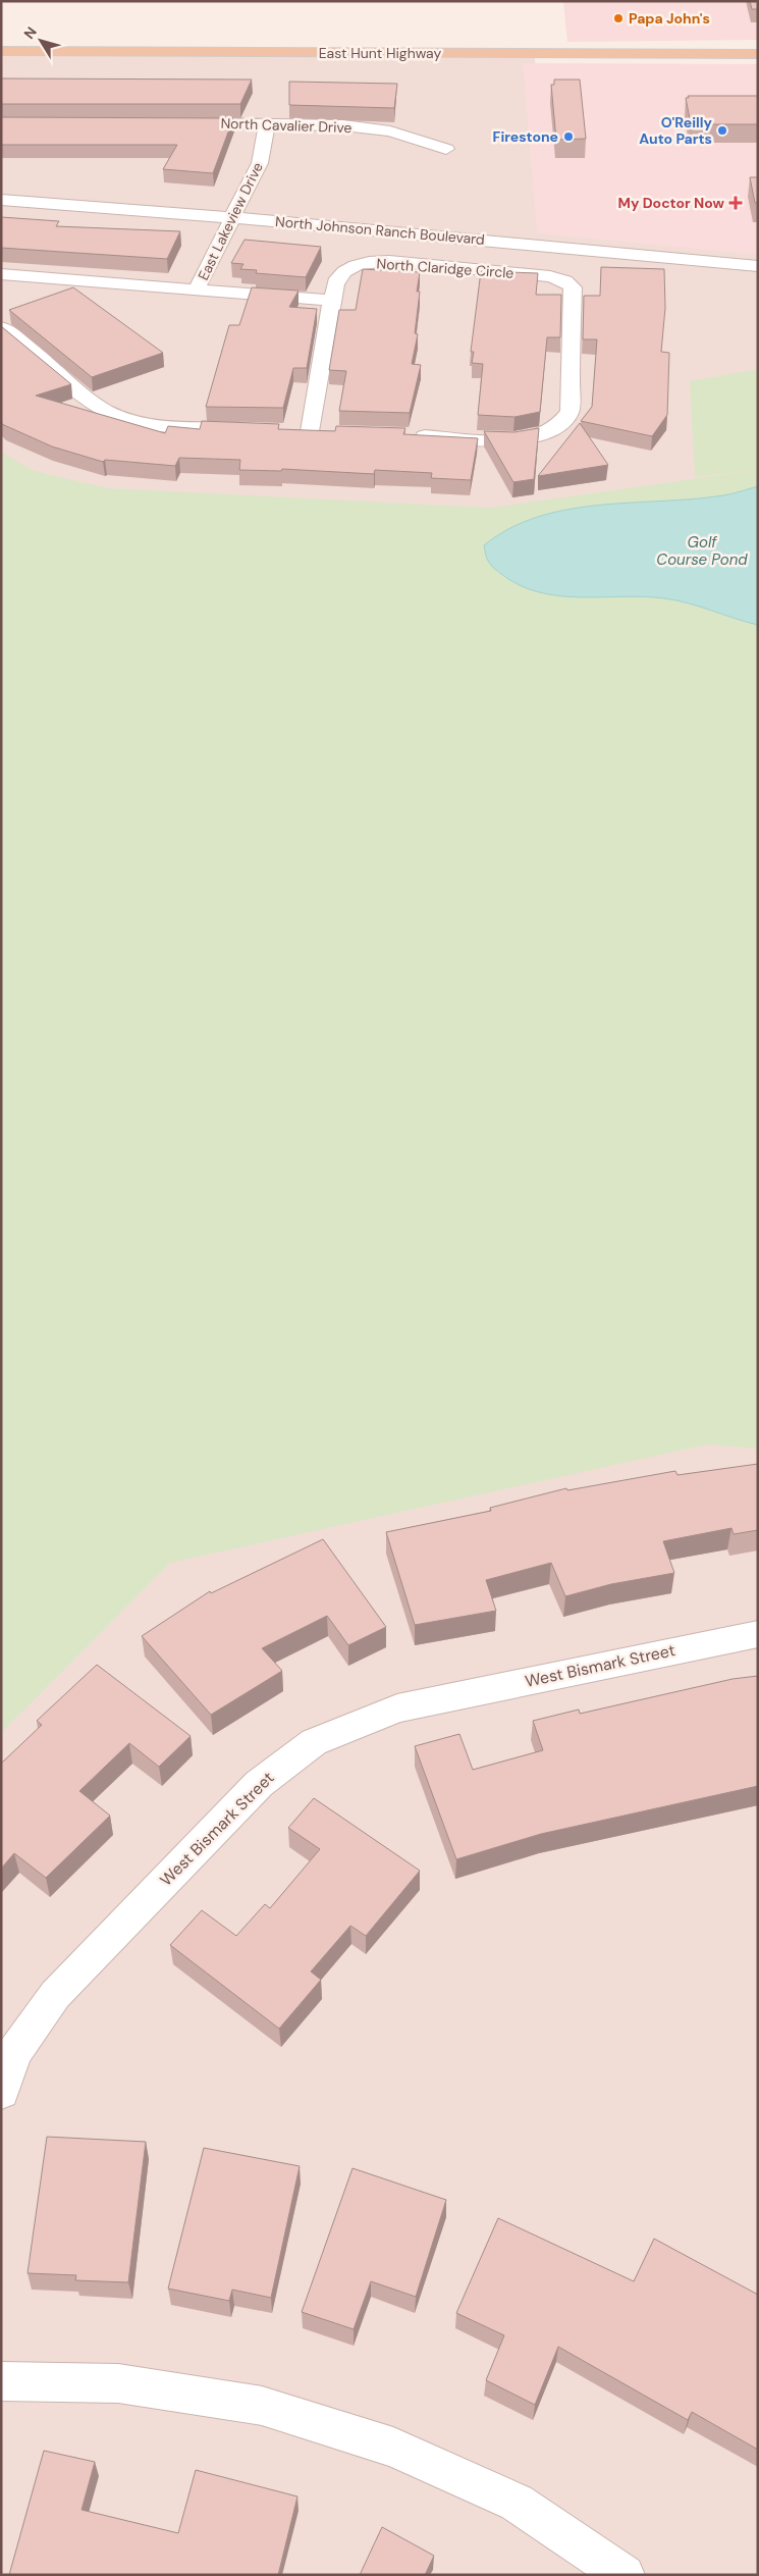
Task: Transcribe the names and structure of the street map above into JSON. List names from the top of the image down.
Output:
{
  "streets": {
    "main road": ["East Hunt Highway"],
    "street": [
      "North Cavalier Drive",
      "East Lakeview Drive",
      "North Johnson Ranch Boulevard",
      "North Claridge Circle",
      "West Bismark Street"
    ]
  },
  "crossings": [
    ["North Cavalier Drive", "East Lakeview Drive"],
    ["East Lakeview Drive", "North Johnson Ranch Boulevard"]
  ],
  "water": ["Golf Course Pond"],
  "places": {
    "other": ["Papa John's", "O'Reilly Auto Parts", "Firestone"],
    "health": ["My Doctor Now"]
  },
  "north": "top left"
}
